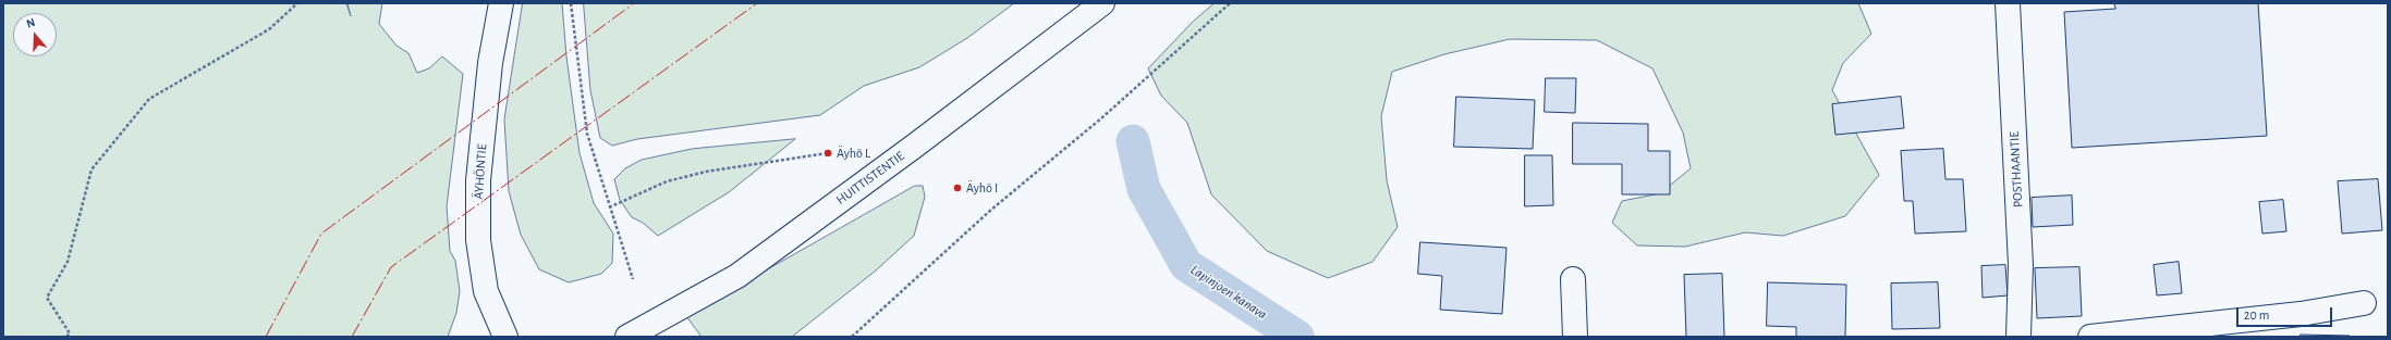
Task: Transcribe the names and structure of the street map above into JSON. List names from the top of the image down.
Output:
{
  "streets": {
    "main road": ["POSTHAANTIE", "ÄYHÖNTIE", "HUITTISTENTIE"]
  },
  "water": ["Lapinjoen kanava"],
  "places": ["Äyhö L", "Äyhö I"],
  "scale_bar": "20 m",
  "north": "top"
}
